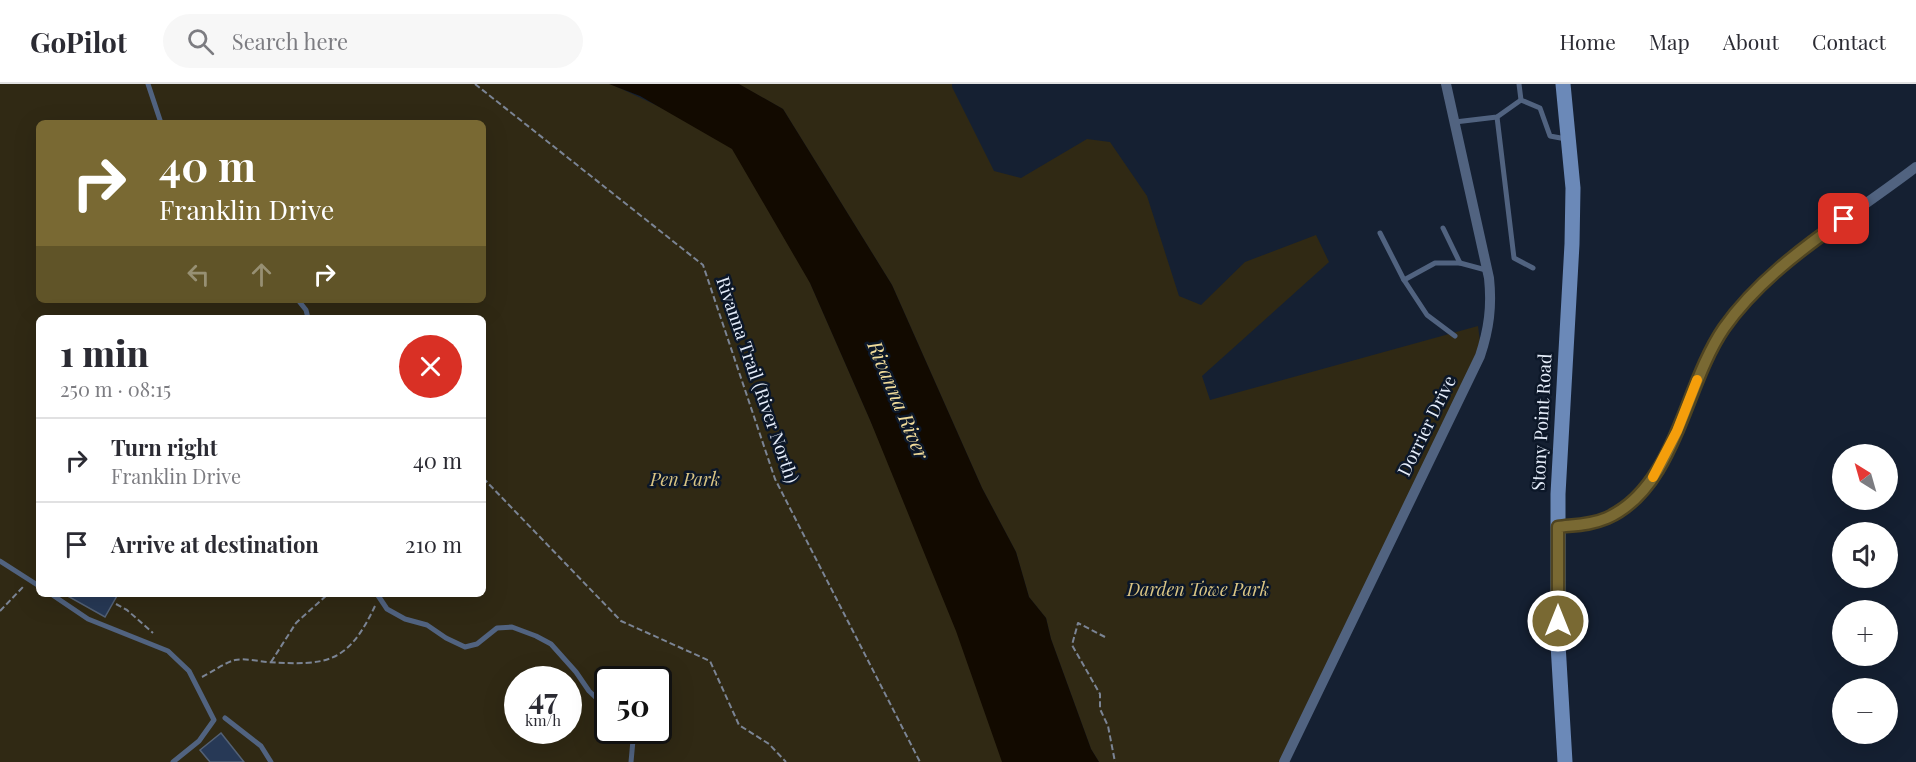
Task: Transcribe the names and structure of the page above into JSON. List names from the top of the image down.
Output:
{
  "streets": {
    "main road": ["Stony Point Road"],
    "street": ["Dorrier Drive"],
    "path": ["Rivanna Trail (River North)"]
  },
  "water": ["Rivanna River"],
  "parks": ["Pen Park", "Darden Towe Park"],
  "north": "top left",
  "page": {
    "header": "GoPilot",
    "search": "Search here",
    "nav": [
      "Home",
      "Map",
      "About",
      "Contact"
    ],
    "turn": ["40 m", "Franklin Drive"],
    "heading": ["1 min", "250 m · 08:15"],
    "list": [
      {
        "name": "Turn right",
        "note": "Franklin Drive",
        "value": "40 m"
      },
      {
        "name": "Arrive at destination",
        "value": "210 m"
      }
    ],
    "map_buttons": ["+", "−"],
    "speed": "47 km/h",
    "limit": "50"
  }
}
